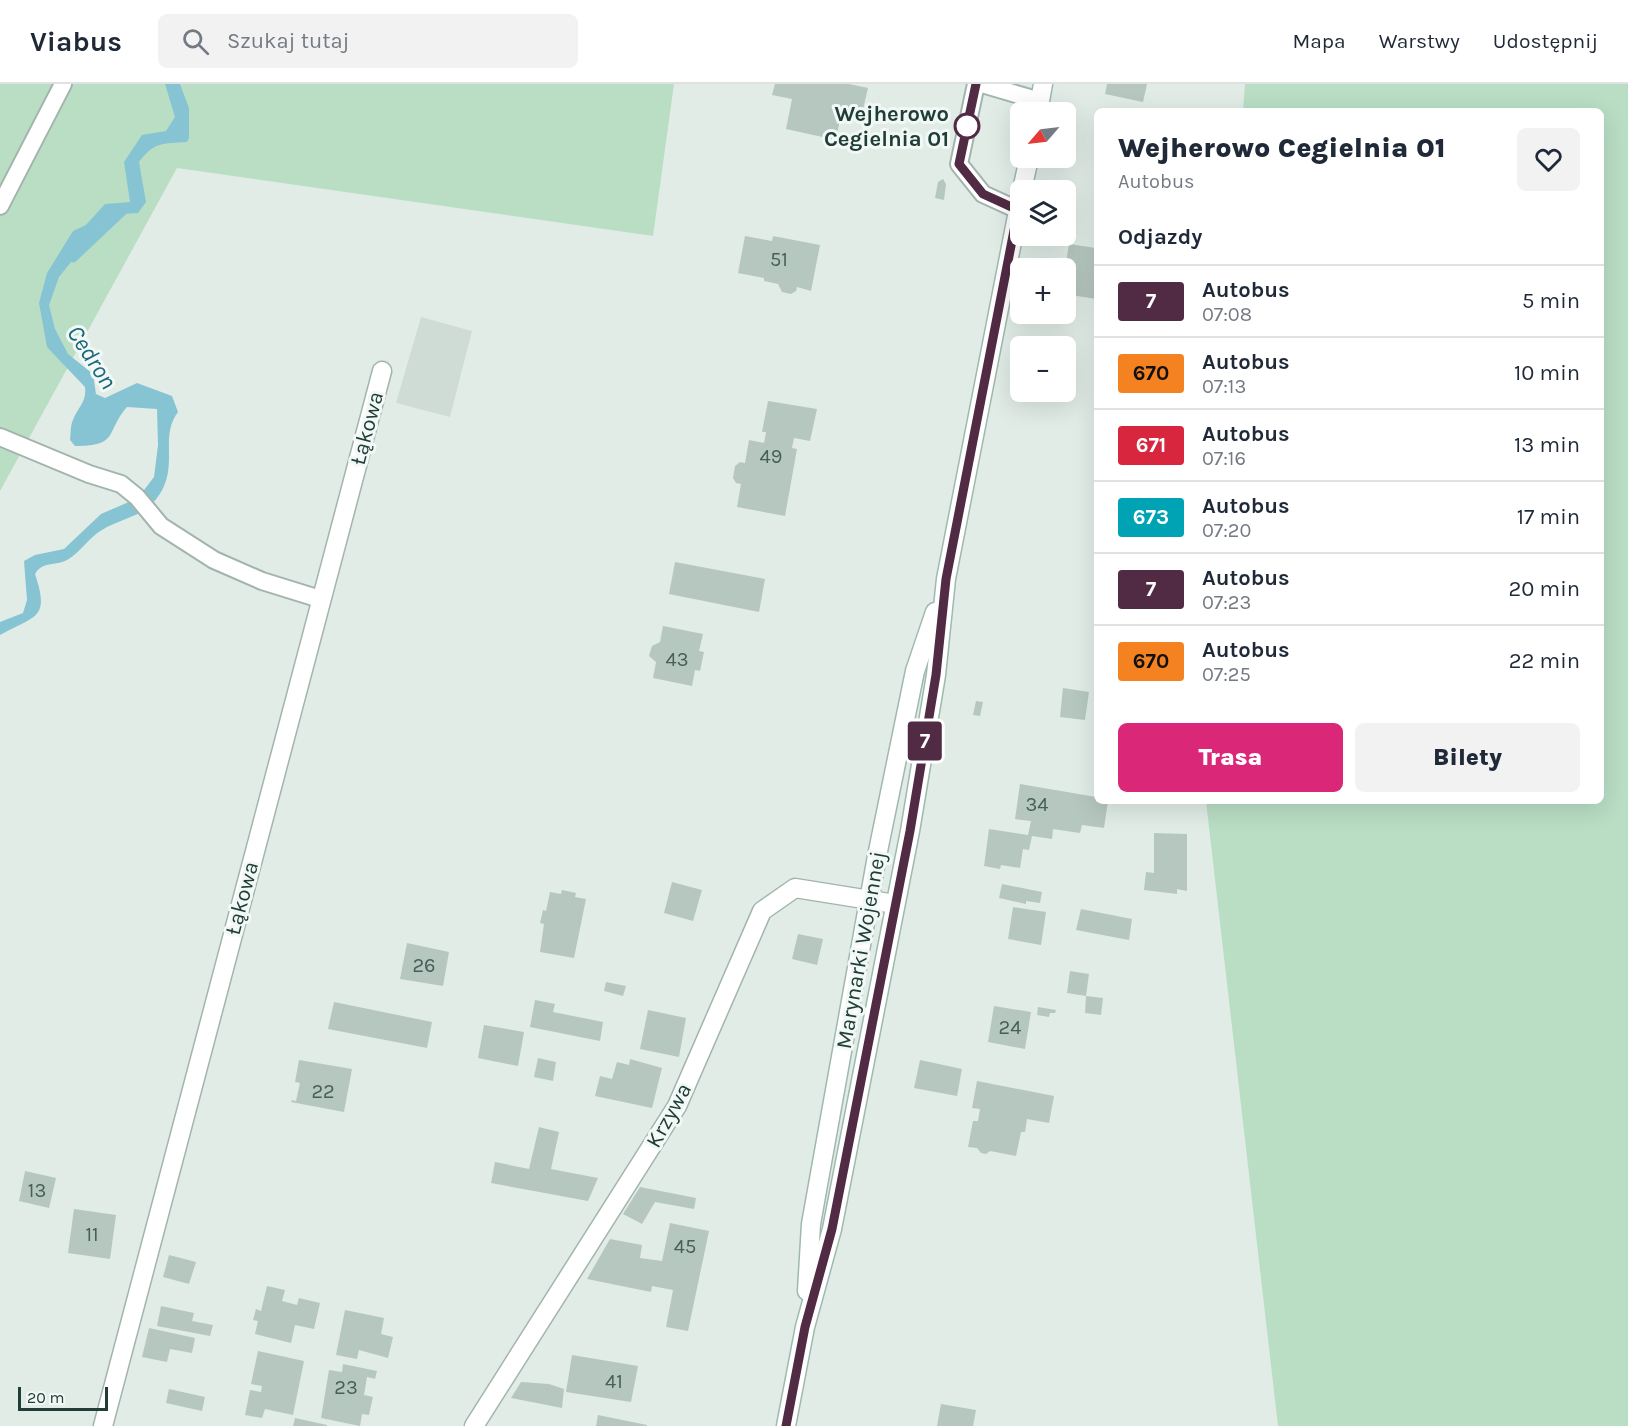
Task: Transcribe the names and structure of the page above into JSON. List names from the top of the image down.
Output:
{
  "streets": {
    "main road": ["Łąkowa", "Marynarki Wojennej", "Krzywa"]
  },
  "crossings": [
    ["Marynarki Wojennej", "Krzywa"]
  ],
  "water": ["Cedron"],
  "places": ["Wejherowo Cegielnia 01"],
  "lines": ["bus line 7"],
  "house_numbers": [
    "51",
    "49",
    "43",
    "34",
    "26",
    "24",
    "22",
    "13",
    "11",
    "45",
    "41",
    "23"
  ],
  "scale_bar": "20 m",
  "north": "bottom left",
  "page": {
    "header": "Viabus",
    "search": "Szukaj tutaj",
    "nav": ["Mapa", "Warstwy", "Udostępnij"],
    "on_map": "7",
    "map_buttons": ["+", "−"],
    "heading": [
      ["Wejherowo Cegielnia 01", "Autobus"],
      "Odjazdy"
    ],
    "list": [
      {
        "mark": "7",
        "name": "Autobus",
        "note": "07:08",
        "value": "5 min"
      },
      {
        "mark": "670",
        "name": "Autobus",
        "note": "07:13",
        "value": "10 min"
      },
      {
        "mark": "671",
        "name": "Autobus",
        "note": "07:16",
        "value": "13 min"
      },
      {
        "mark": "673",
        "name": "Autobus",
        "note": "07:20",
        "value": "17 min"
      },
      {
        "mark": "7",
        "name": "Autobus",
        "note": "07:23",
        "value": "20 min"
      },
      {
        "mark": "670",
        "name": "Autobus",
        "note": "07:25",
        "value": "22 min"
      }
    ],
    "buttons": ["Trasa", "Bilety"],
    "scale": "20 m"
  }
}
